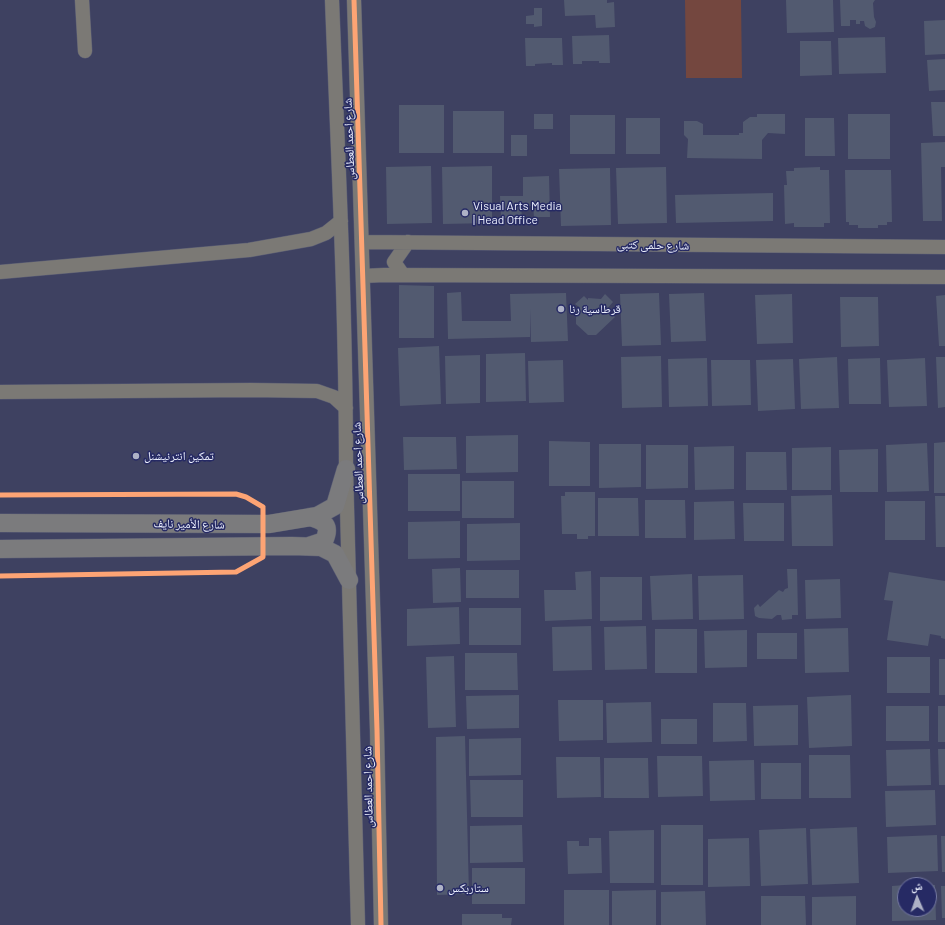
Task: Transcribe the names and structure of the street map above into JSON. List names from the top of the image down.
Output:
{
  "streets": {
    "main road": ["شارع الأمير نايف"],
    "street": ["شارع احمد العطاس", "شارع حلمى كتبى"]
  },
  "crossings": [
    ["شارع احمد العطاس", "شارع حلمى كتبى"],
    ["شارع احمد العطاس", "شارع الأمير نايف"]
  ],
  "places": [
    "Visual Arts Media | Head Office",
    "قرطاسية رنا",
    "تمكين انترنیشنل",
    "ستاربكس"
  ],
  "north": "top"
}
